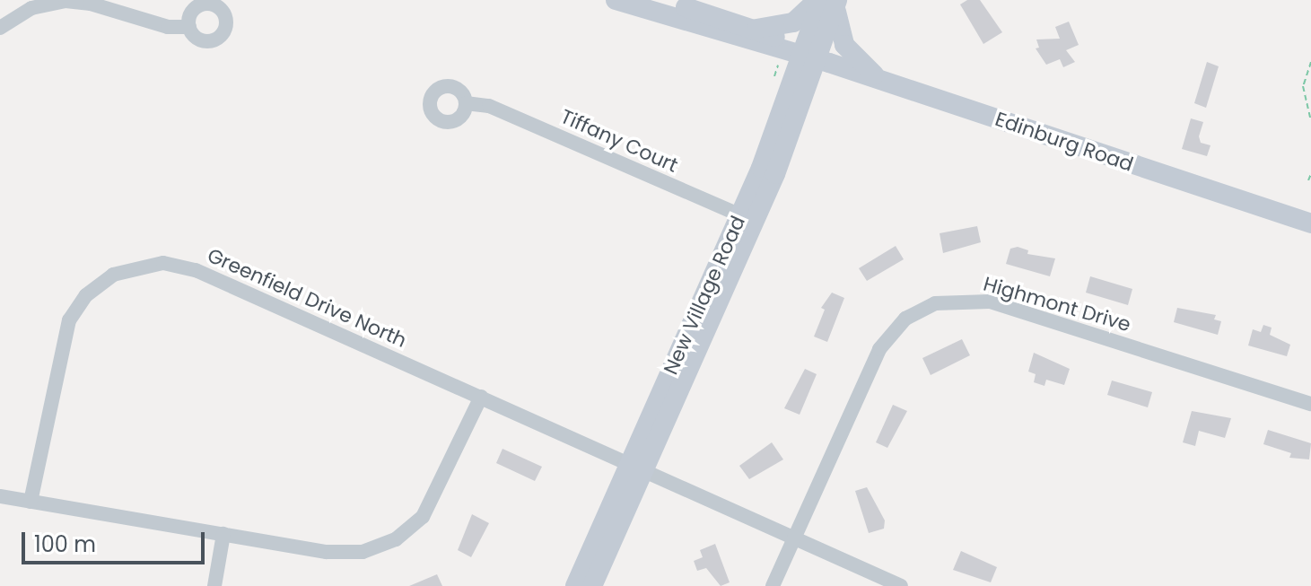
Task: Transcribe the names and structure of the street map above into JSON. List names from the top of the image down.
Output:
{
  "streets": {
    "main road": ["Edinburg Road", "New Village Road"],
    "street": ["Tiffany Court", "Greenfield Drive North", "Highmont Drive"]
  },
  "crossings": [
    ["Tiffany Court", "New Village Road"],
    ["Edinburg Road", "New Village Road"],
    ["New Village Road", "Greenfield Drive North"],
    ["Greenfield Drive North", "Highmont Drive"]
  ],
  "scale_bar": "100 m"
}
